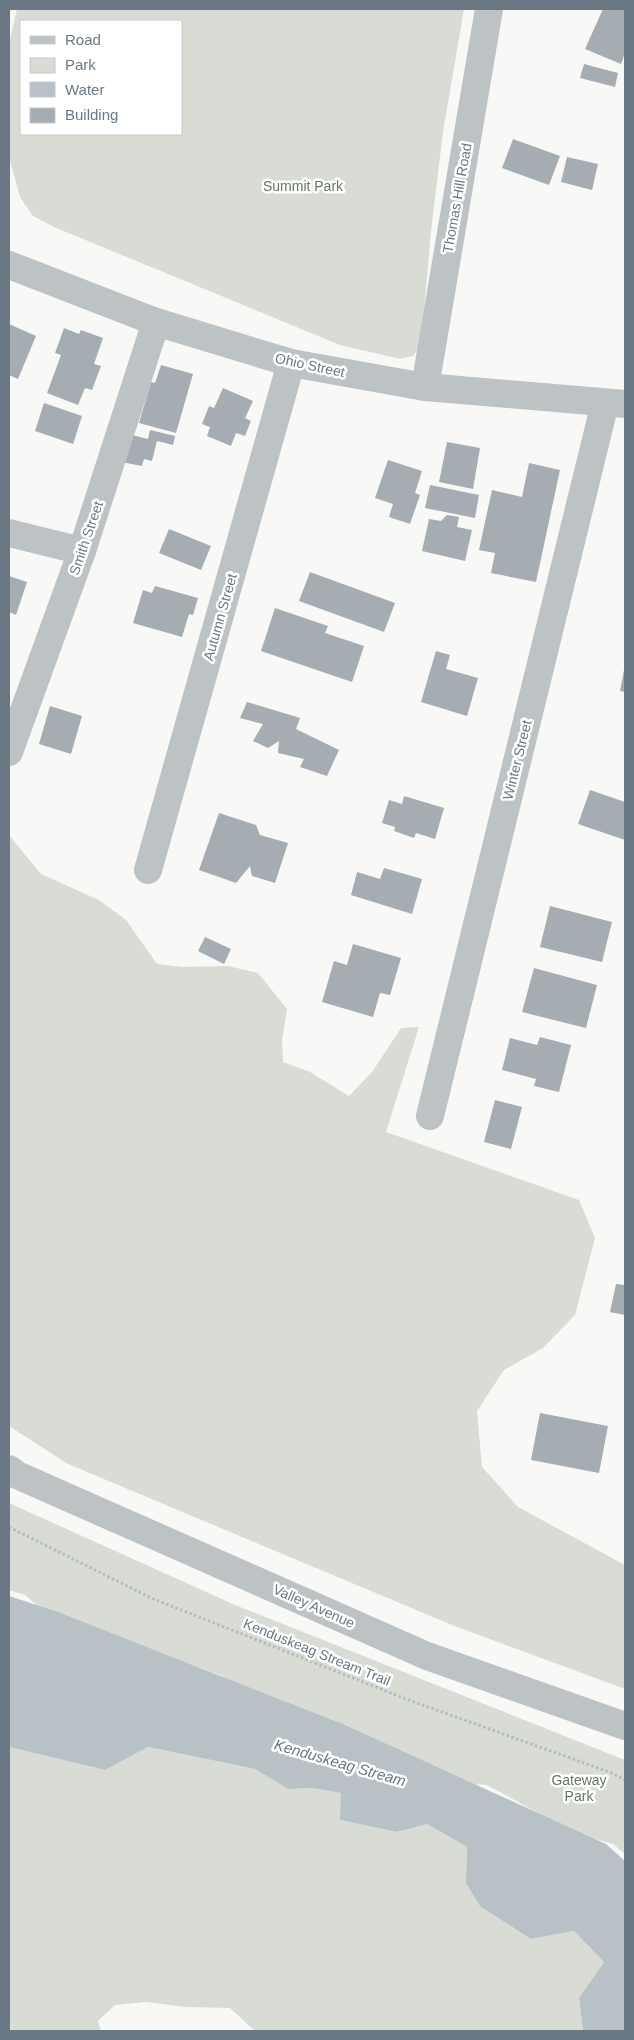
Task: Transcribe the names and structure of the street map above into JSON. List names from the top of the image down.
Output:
{
  "streets": {
    "street": [
      "Thomas Hill Road",
      "Ohio Street",
      "Smith Street",
      "Autumn Street",
      "Winter Street",
      "Valley Avenue"
    ],
    "path": ["Kenduskeag Stream Trail"]
  },
  "crossings": [
    ["Thomas Hill Road", "Ohio Street"],
    ["Ohio Street", "Smith Street"],
    ["Ohio Street", "Autumn Street"],
    ["Ohio Street", "Winter Street"]
  ],
  "water": ["Kenduskeag Stream"],
  "parks": ["Summit Park", "Gateway Park"],
  "legend": [
    "Road",
    "Park",
    "Water",
    "Building"
  ]
}
